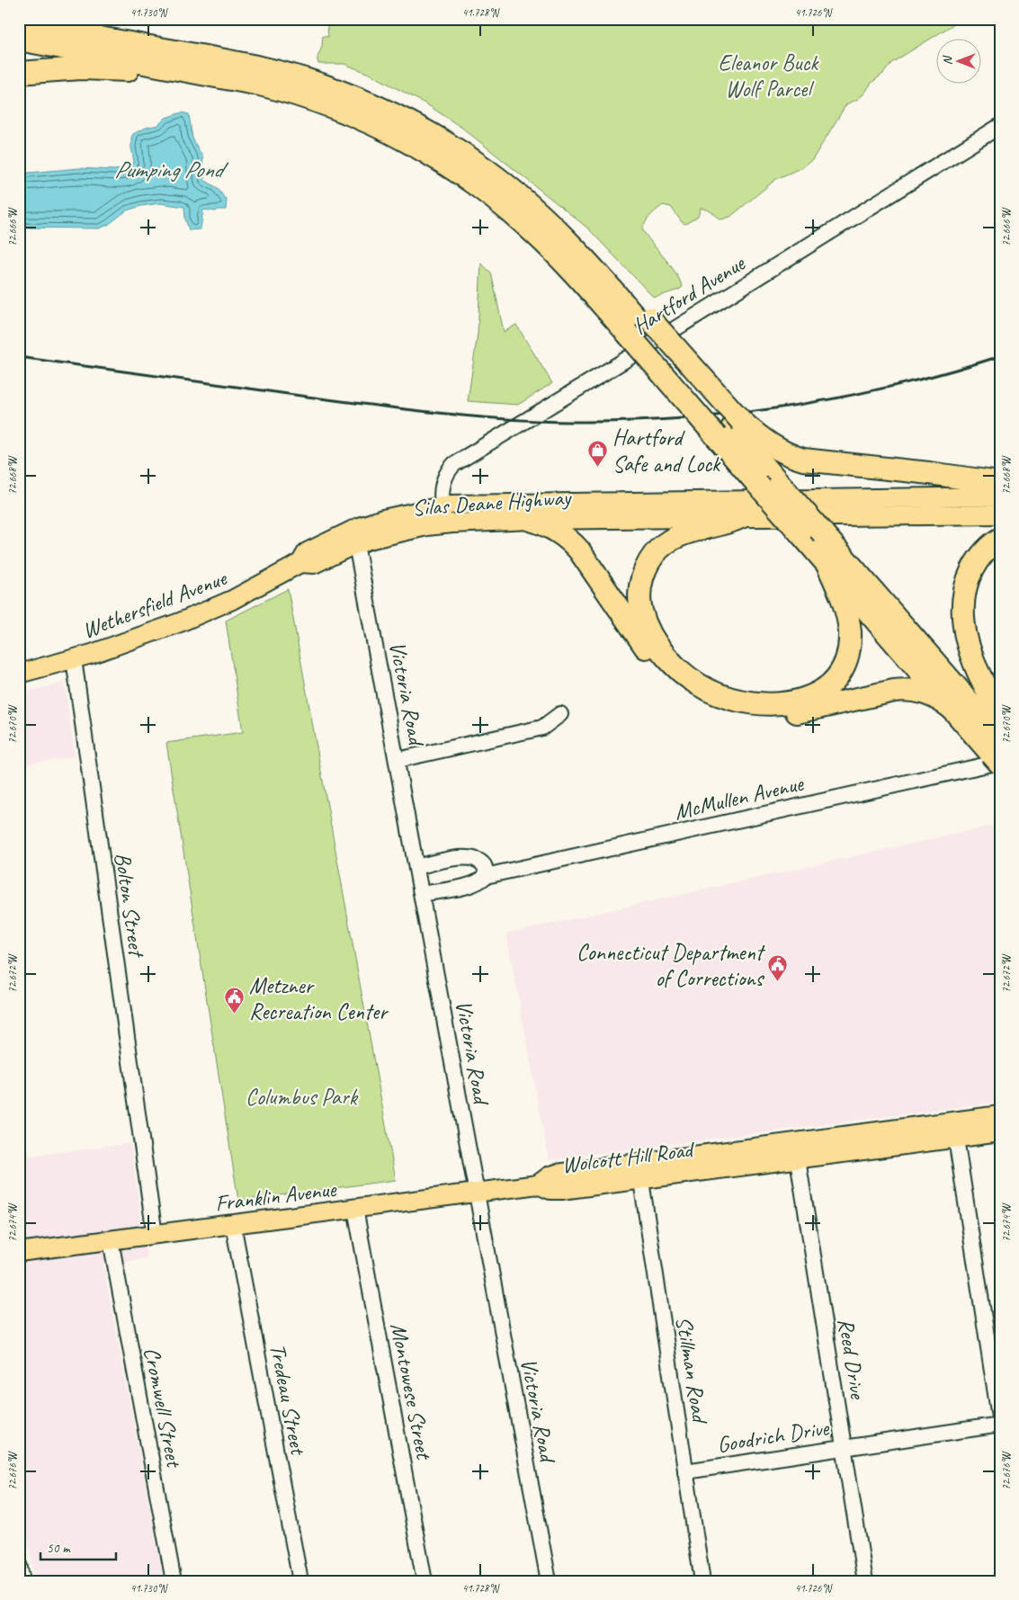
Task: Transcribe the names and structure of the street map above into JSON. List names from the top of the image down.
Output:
{
  "streets": {
    "main road": [
      "Silas Deane Highway",
      "Wethersfield Avenue",
      "Wolcott Hill Road",
      "Franklin Avenue"
    ],
    "street": [
      "Hartford Avenue",
      "Victoria Road",
      "McMullen Avenue",
      "Bolton Street",
      "Reed Drive",
      "Stillman Road",
      "Montowese Street",
      "Tredeau Street",
      "Cromwell Street",
      "Goodrich Drive"
    ]
  },
  "crossings": [
    ["Hartford Avenue", "Silas Deane Highway"],
    ["Silas Deane Highway", "Wethersfield Avenue"],
    ["Silas Deane Highway", "Victoria Road"],
    ["Wethersfield Avenue", "Bolton Street"],
    ["Victoria Road", "McMullen Avenue"],
    ["Victoria Road", "Franklin Avenue"],
    ["Bolton Street", "Franklin Avenue"],
    ["Wolcott Hill Road", "Franklin Avenue"],
    ["Wolcott Hill Road", "Reed Drive"],
    ["Wolcott Hill Road", "Stillman Road"],
    ["Franklin Avenue", "Montowese Street"],
    ["Franklin Avenue", "Tredeau Street"],
    ["Franklin Avenue", "Cromwell Street"],
    ["Reed Drive", "Goodrich Drive"],
    ["Stillman Road", "Goodrich Drive"]
  ],
  "water": ["Pumping Pond"],
  "parks": ["Eleanor Buck Wolf Parcel", "Columbus Park"],
  "places": {
    "shop": ["Hartford Safe and Lock"],
    "public building": ["Connecticut Department of Corrections", "Metzner Recreation Center"]
  },
  "scale_bar": "50 m",
  "north": "left",
  "coordinates": [
    "41.730°N",
    "41.728°N",
    "41.726°N",
    "72.666°W",
    "72.668°W",
    "72.670°W",
    "72.672°W",
    "72.674°W",
    "72.676°W"
  ]
}
